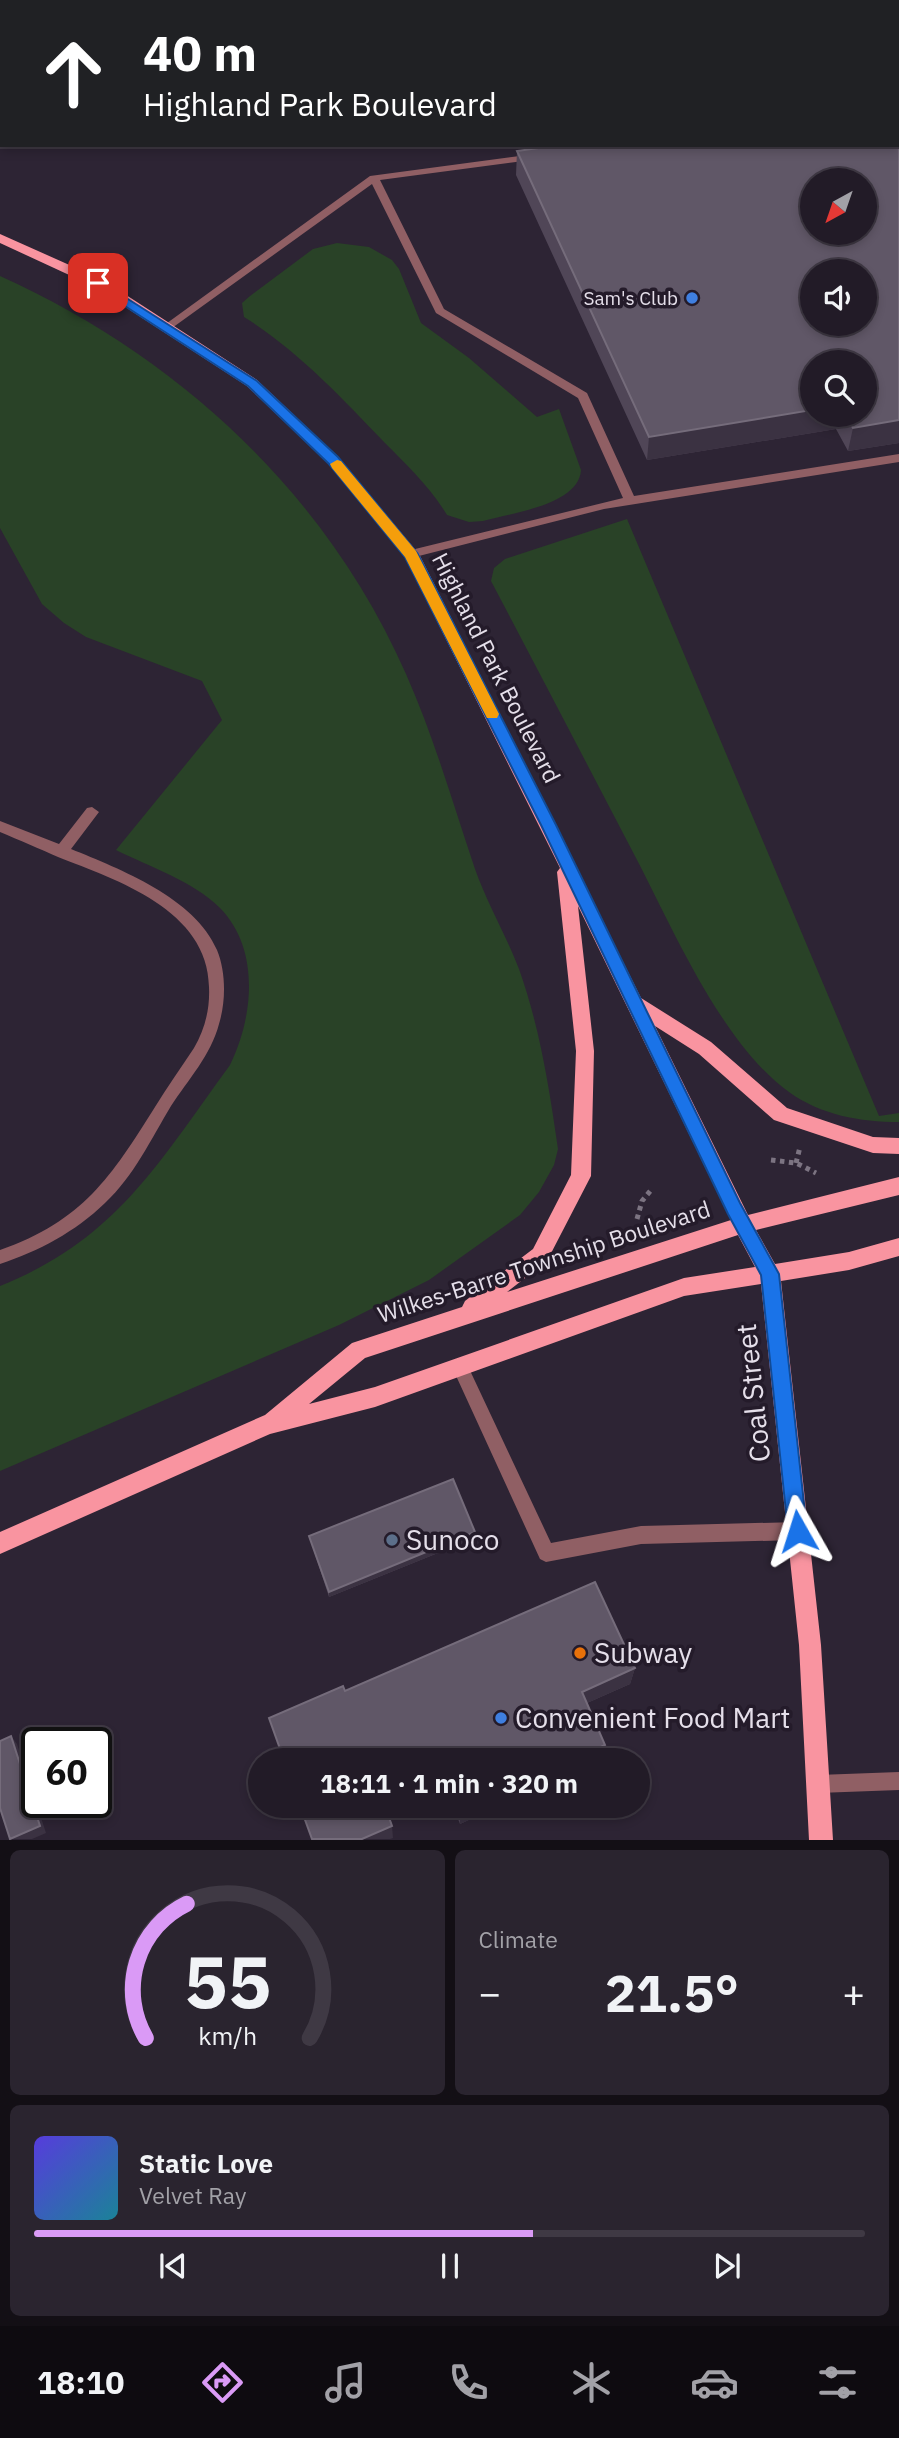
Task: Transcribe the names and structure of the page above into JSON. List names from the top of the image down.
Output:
{
  "streets": {
    "main road": ["Highland Park Boulevard", "Wilkes-Barre Township Boulevard", "Coal Street"]
  },
  "crossings": [
    ["Highland Park Boulevard", "Wilkes-Barre Township Boulevard"],
    ["Highland Park Boulevard", "Coal Street"],
    ["Wilkes-Barre Township Boulevard", "Coal Street"]
  ],
  "places": [
    "Sam's Club",
    "Sunoco",
    "Subway",
    "Convenient Food Mart"
  ],
  "north": "bottom left",
  "page": {
    "turn": ["40 m", "Highland Park Boulevard"],
    "limit": "60",
    "trip": "18:11 · 1 min · 320 m",
    "tile": "Climate",
    "heat": ["−", "21.5°", "+"],
    "song": ["Static Love", "Velvet Ray"],
    "tabs": "18:10",
    "gauge": ["55", "km/h"]
  }
}
